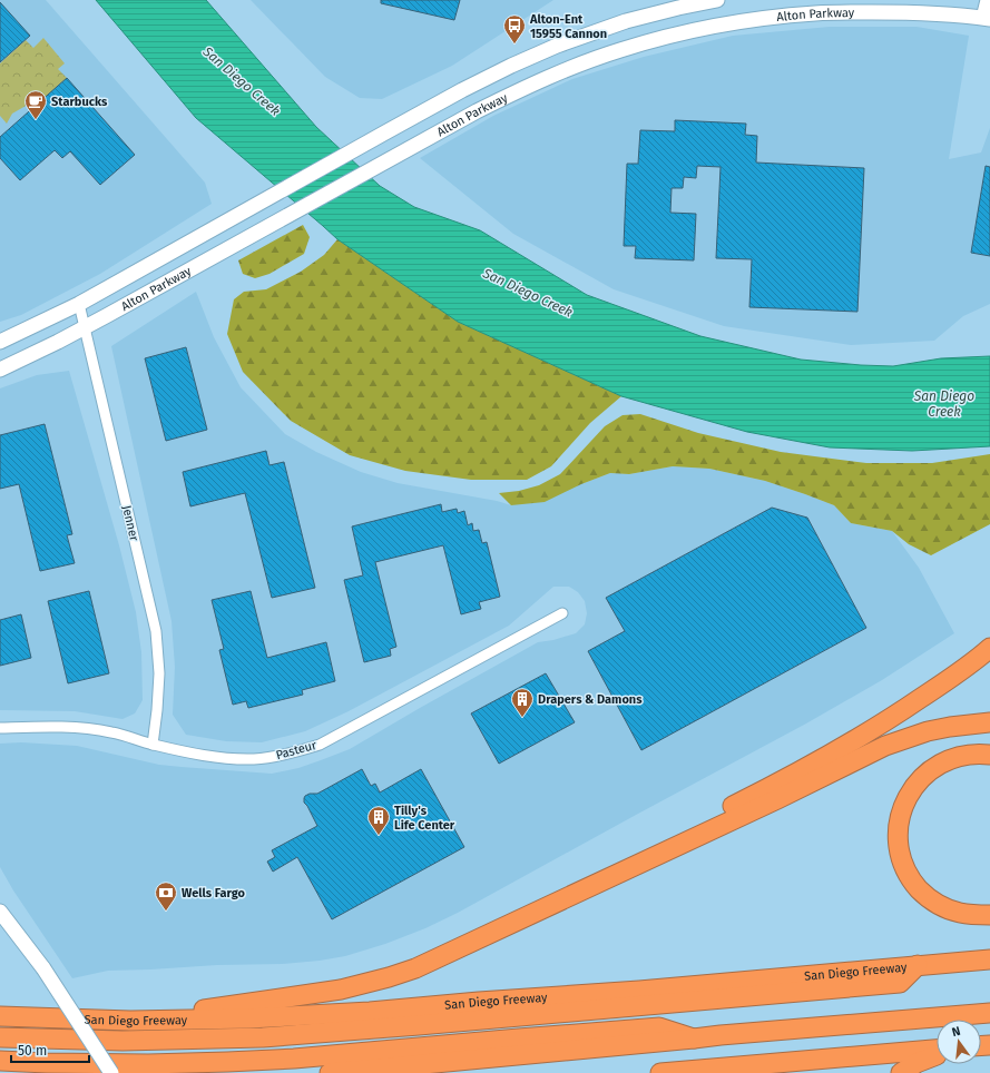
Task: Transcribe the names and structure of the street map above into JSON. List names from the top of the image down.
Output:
{
  "streets": {
    "highway": ["San Diego Freeway"],
    "main road": ["Alton Parkway"],
    "street": ["Jenner", "Pasteur"]
  },
  "crossings": [
    ["Alton Parkway", "Jenner"],
    ["Jenner", "Pasteur"]
  ],
  "water": ["San Diego Creek"],
  "places": {
    "bus stop": ["Alton-Ent 15955 Cannon"],
    "cafe": ["Starbucks"],
    "building": ["Drapers & Damons", "Tilly's Life Center"],
    "bank": ["Wells Fargo"]
  },
  "scale_bar": "50 m",
  "north": "top"
}
